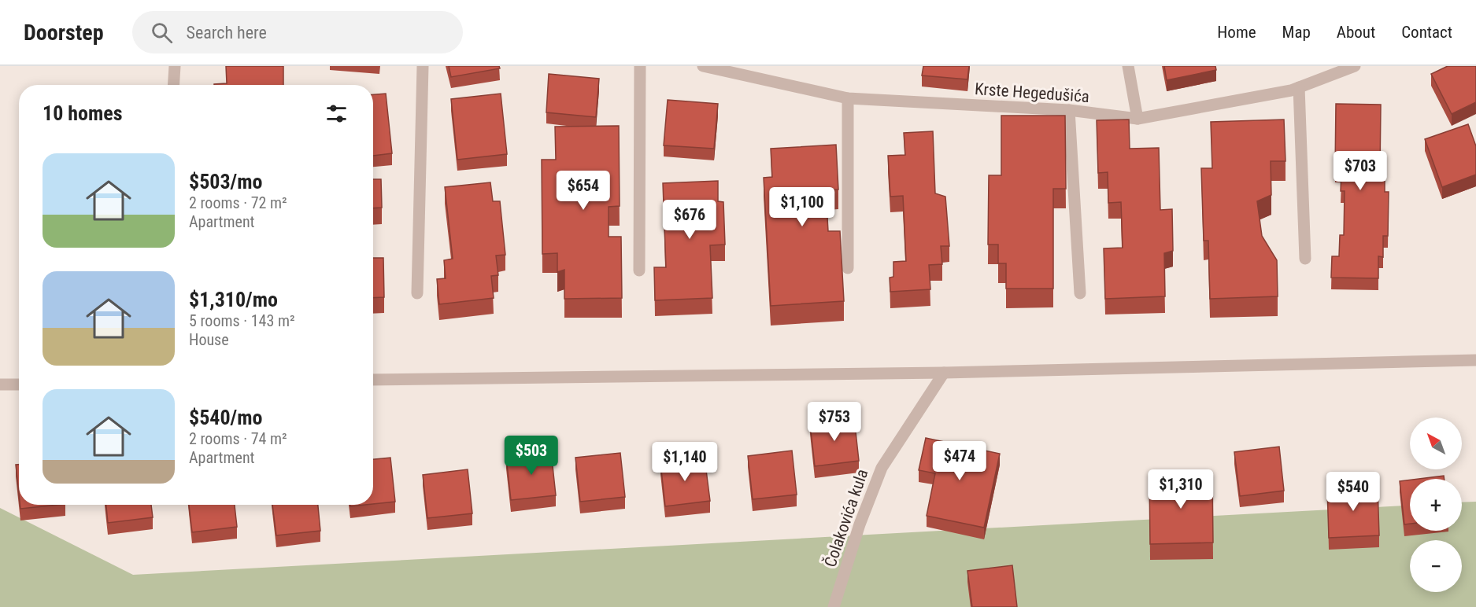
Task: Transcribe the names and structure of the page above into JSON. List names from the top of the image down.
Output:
{
  "streets": {
    "street": ["Krste Hegedušića", "Čolakovića kula"]
  },
  "north": "top left",
  "page": {
    "header": "Doorstep",
    "search": "Search here",
    "nav": [
      "Home",
      "Map",
      "About",
      "Contact"
    ],
    "heading": "10 homes",
    "list": [
      {
        "name": "$503/mo",
        "note": "2 rooms · 72 m² · Apartment"
      },
      {
        "name": "$1,310/mo",
        "note": "5 rooms · 143 m² · House"
      },
      {
        "name": "$540/mo",
        "note": "2 rooms · 74 m² · Apartment"
      }
    ],
    "price": [
      "$703",
      "$654",
      "$1,100",
      "$676",
      "$753",
      "$503",
      "$474",
      "$1,140",
      "$1,310",
      "$540"
    ],
    "map_buttons": ["+", "−"]
  }
}
